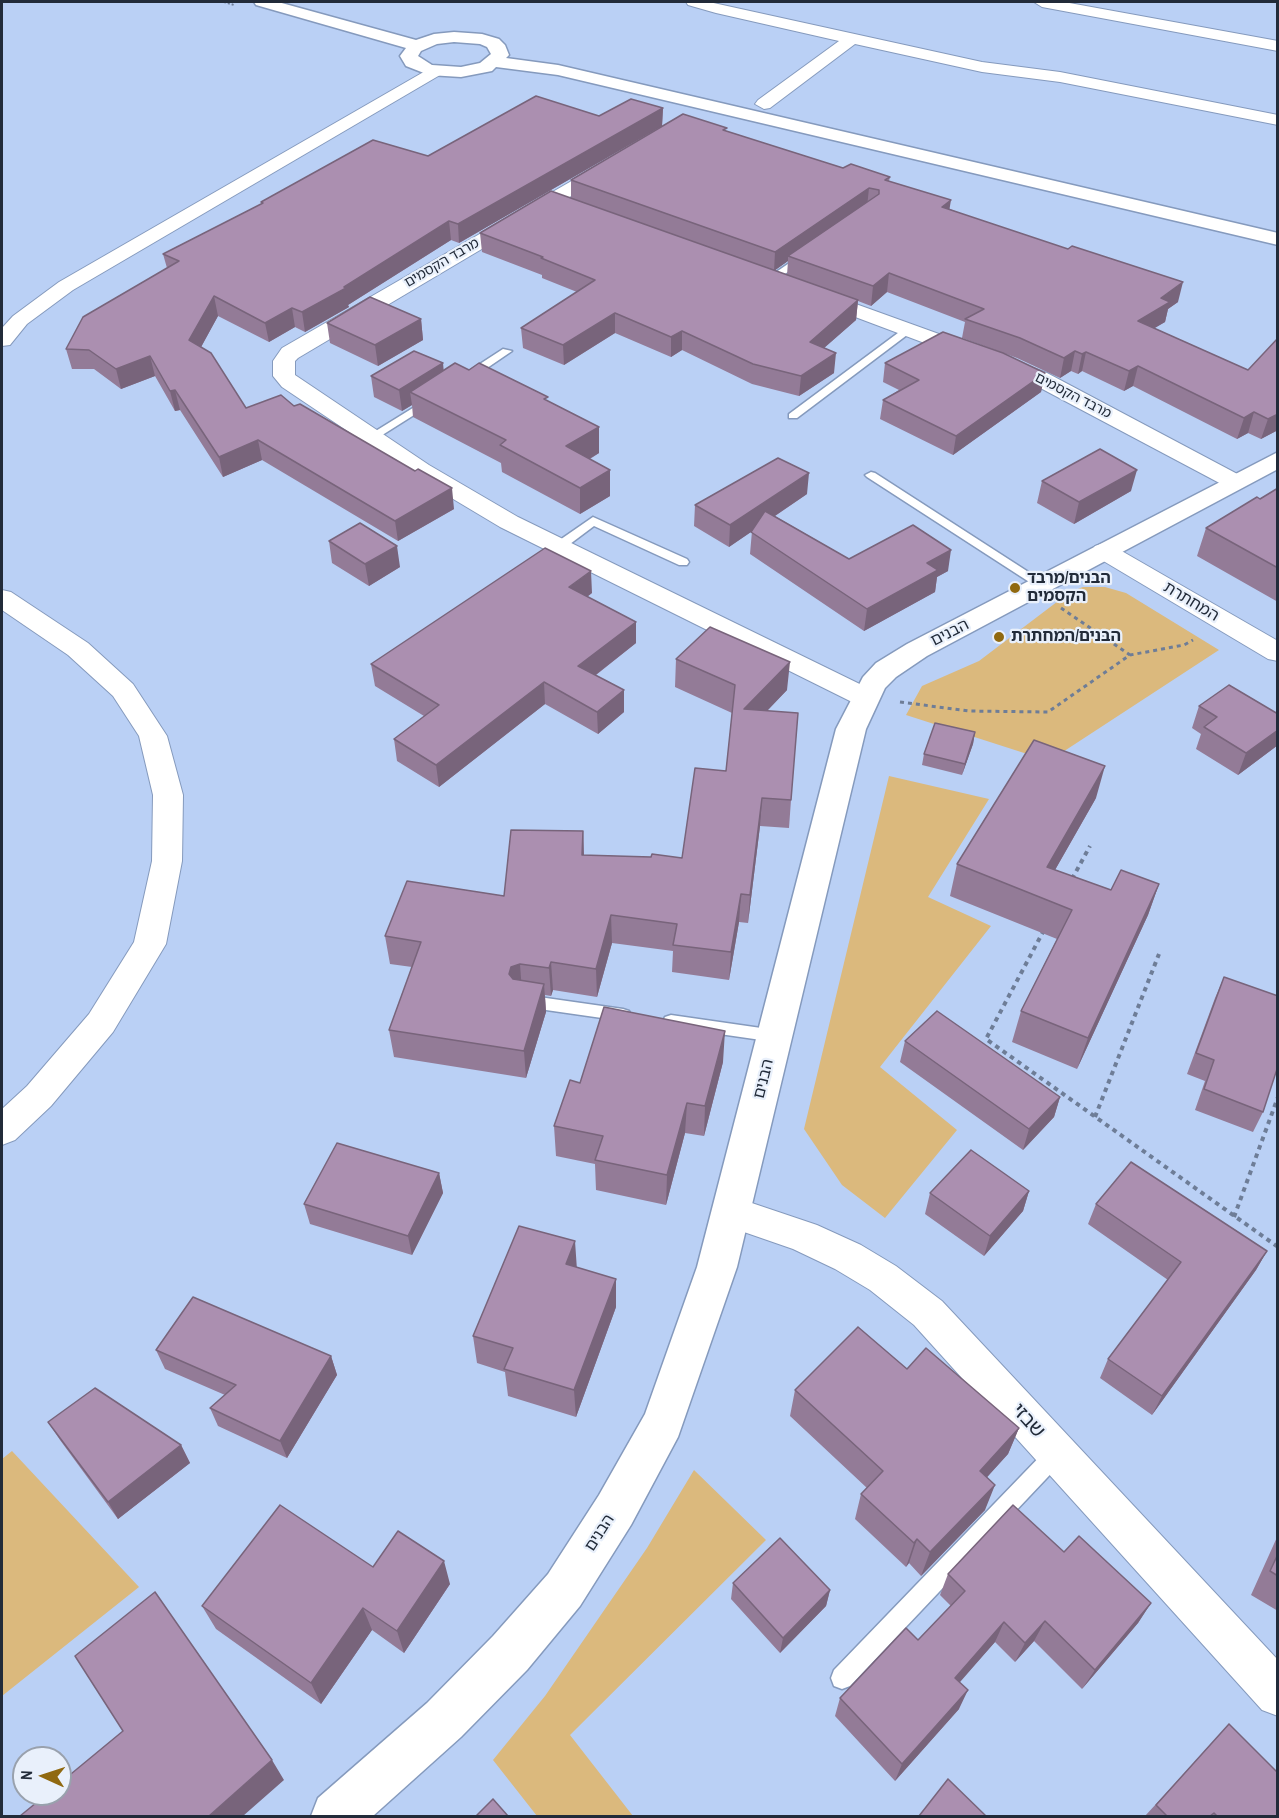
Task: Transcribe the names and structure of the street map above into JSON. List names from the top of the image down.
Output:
{
  "streets": {
    "street": [
      "מרבד הקסמים",
      "המחתרת",
      "הבנים",
      "שבזי"
    ]
  },
  "crossings": [
    ["מרבד הקסמים", "הבנים"],
    ["המחתרת", "הבנים"],
    ["הבנים", "שבזי"]
  ],
  "places": ["הבנים/מרבד הקסמים", "הבנים/המחתרת"],
  "north": "left"
}
